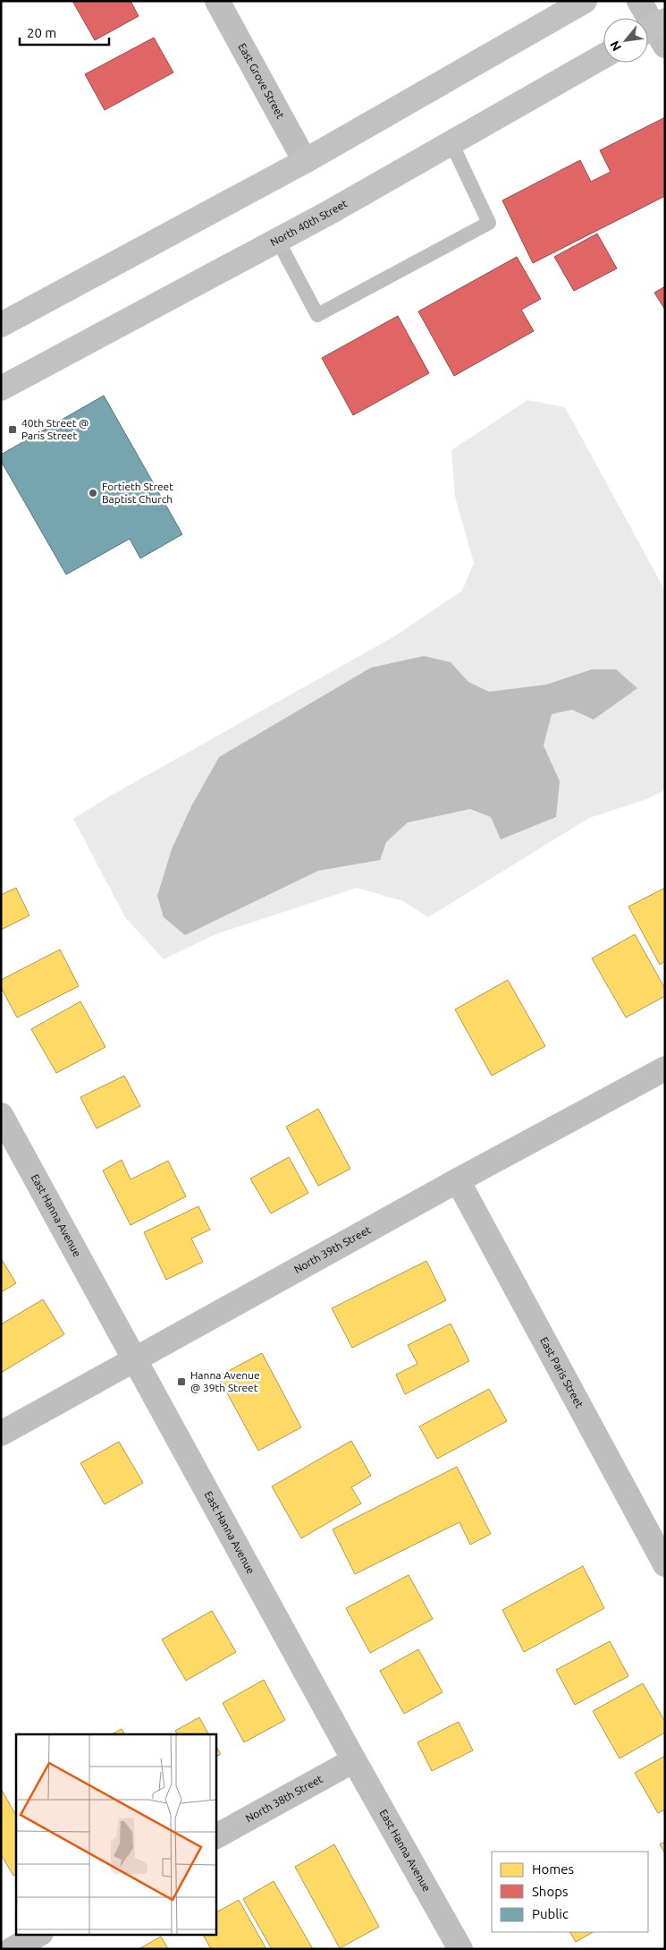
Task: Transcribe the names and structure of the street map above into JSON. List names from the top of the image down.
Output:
{
  "streets": {
    "main road": ["North 40th Street"],
    "street": [
      "East Grove Street",
      "East Hanna Avenue",
      "North 39th Street",
      "East Paris Street",
      "North 38th Street"
    ]
  },
  "crossings": [
    ["East Hanna Avenue", "North 39th Street"],
    ["East Hanna Avenue", "North 38th Street"],
    ["North 39th Street", "East Paris Street"]
  ],
  "places": {
    "transit": ["40th Street @ Paris Street", "Hanna Avenue @ 39th Street"],
    "other": ["Fortieth Street Baptist Church"]
  },
  "legend": ["Homes", "Shops", "Public"],
  "scale_bar": "20 m",
  "north": "bottom left"
}
